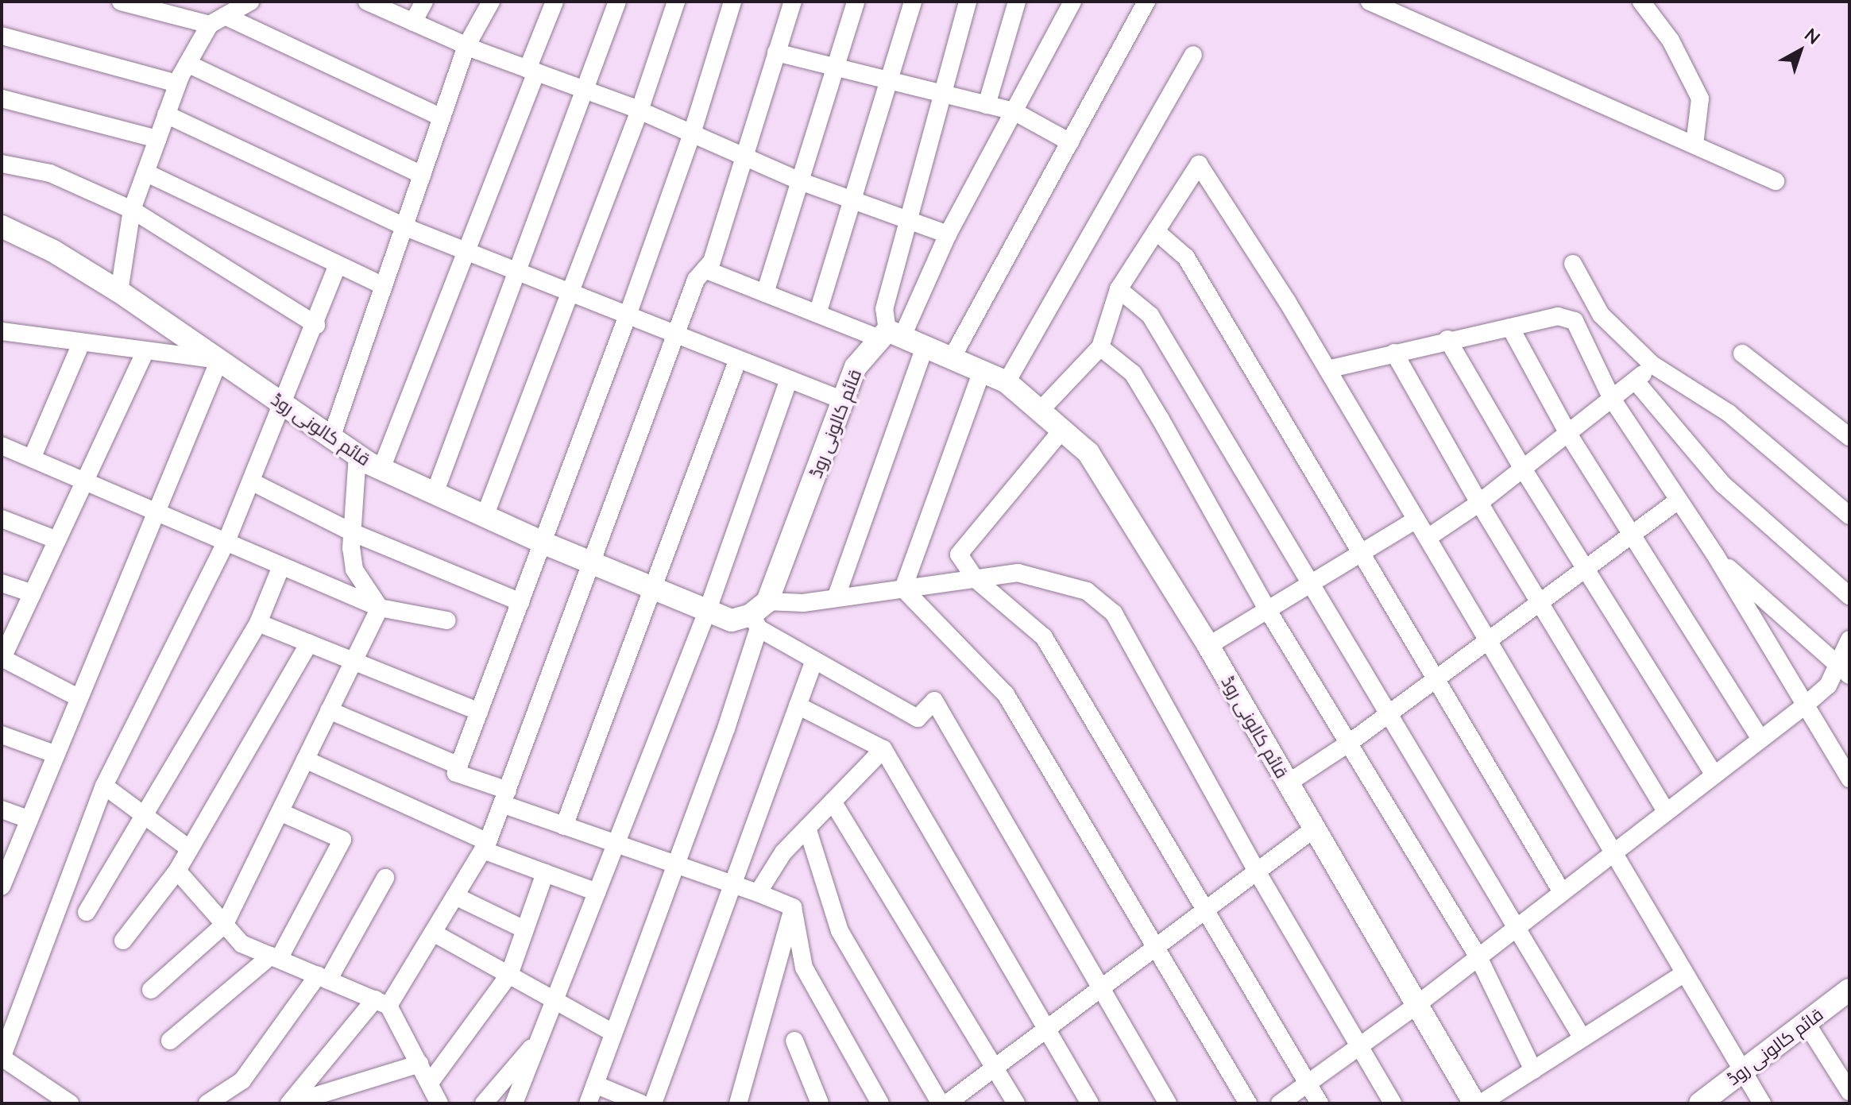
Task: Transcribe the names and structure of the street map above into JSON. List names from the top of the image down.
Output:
{
  "streets": {
    "street": ["قائم کالونی روڈ"]
  },
  "north": "top right"
}
